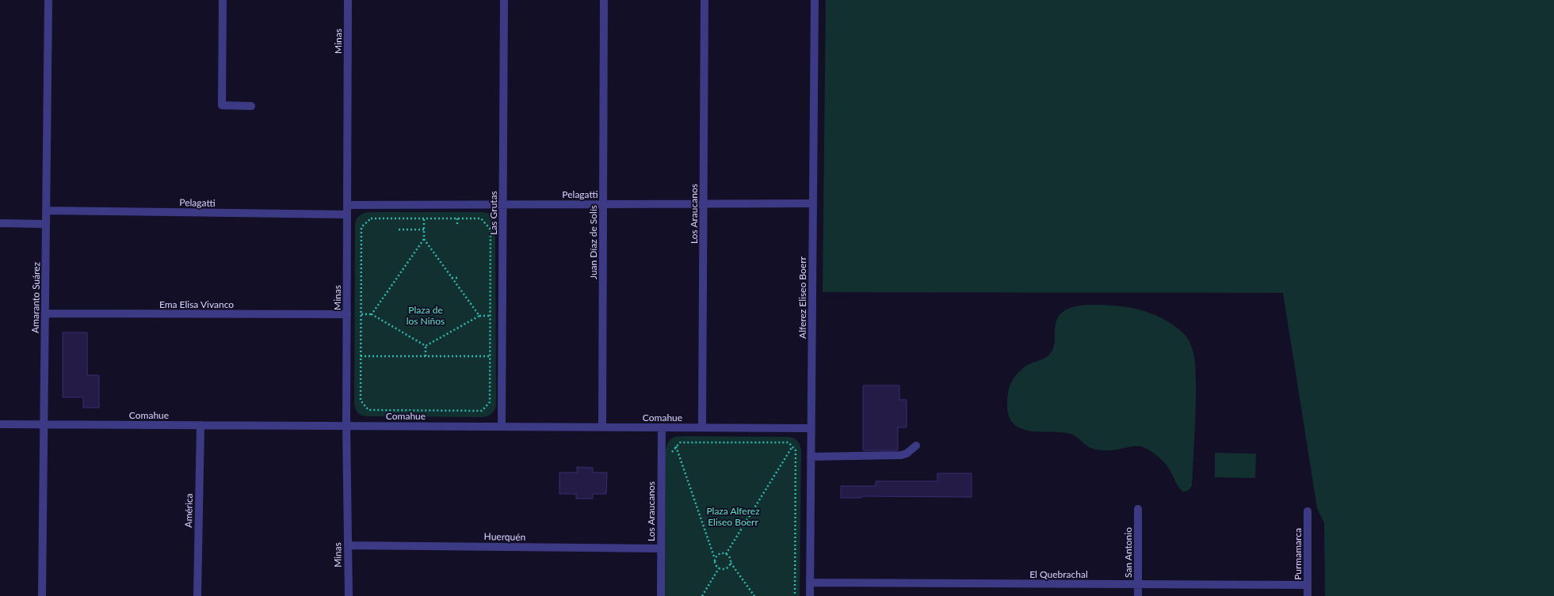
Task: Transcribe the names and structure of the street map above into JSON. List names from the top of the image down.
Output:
{
  "streets": {
    "street": [
      "Minas",
      "Pelagatti",
      "Las Grutas",
      "Los Araucanos",
      "Juan Díaz de Solís",
      "Amaranto Suárez",
      "Alferez Eliseo Boerr",
      "Ema Elisa Vivanco",
      "Comahue",
      "América",
      "Huerquén",
      "San Antonio",
      "Purmamarca",
      "El Quebrachal"
    ]
  },
  "crossings": [
    ["Minas", "Pelagatti"],
    ["Minas", "Ema Elisa Vivanco"],
    ["Minas", "Comahue"],
    ["Minas", "Huerquén"],
    ["Pelagatti", "Las Grutas"],
    ["Pelagatti", "Los Araucanos"],
    ["Pelagatti", "Juan Díaz de Solís"],
    ["Pelagatti", "Amaranto Suárez"],
    ["Pelagatti", "Alferez Eliseo Boerr"],
    ["Las Grutas", "Comahue"],
    ["Los Araucanos", "Comahue"],
    ["Los Araucanos", "Huerquén"],
    ["Juan Díaz de Solís", "Comahue"],
    ["Amaranto Suárez", "Ema Elisa Vivanco"],
    ["Amaranto Suárez", "Comahue"],
    ["Alferez Eliseo Boerr", "Comahue"],
    ["Alferez Eliseo Boerr", "El Quebrachal"],
    ["Comahue", "América"],
    ["San Antonio", "El Quebrachal"],
    ["Purmamarca", "El Quebrachal"]
  ],
  "parks": ["Plaza de los Niños", "Plaza Alferez Eliseo Boerr"]
}
